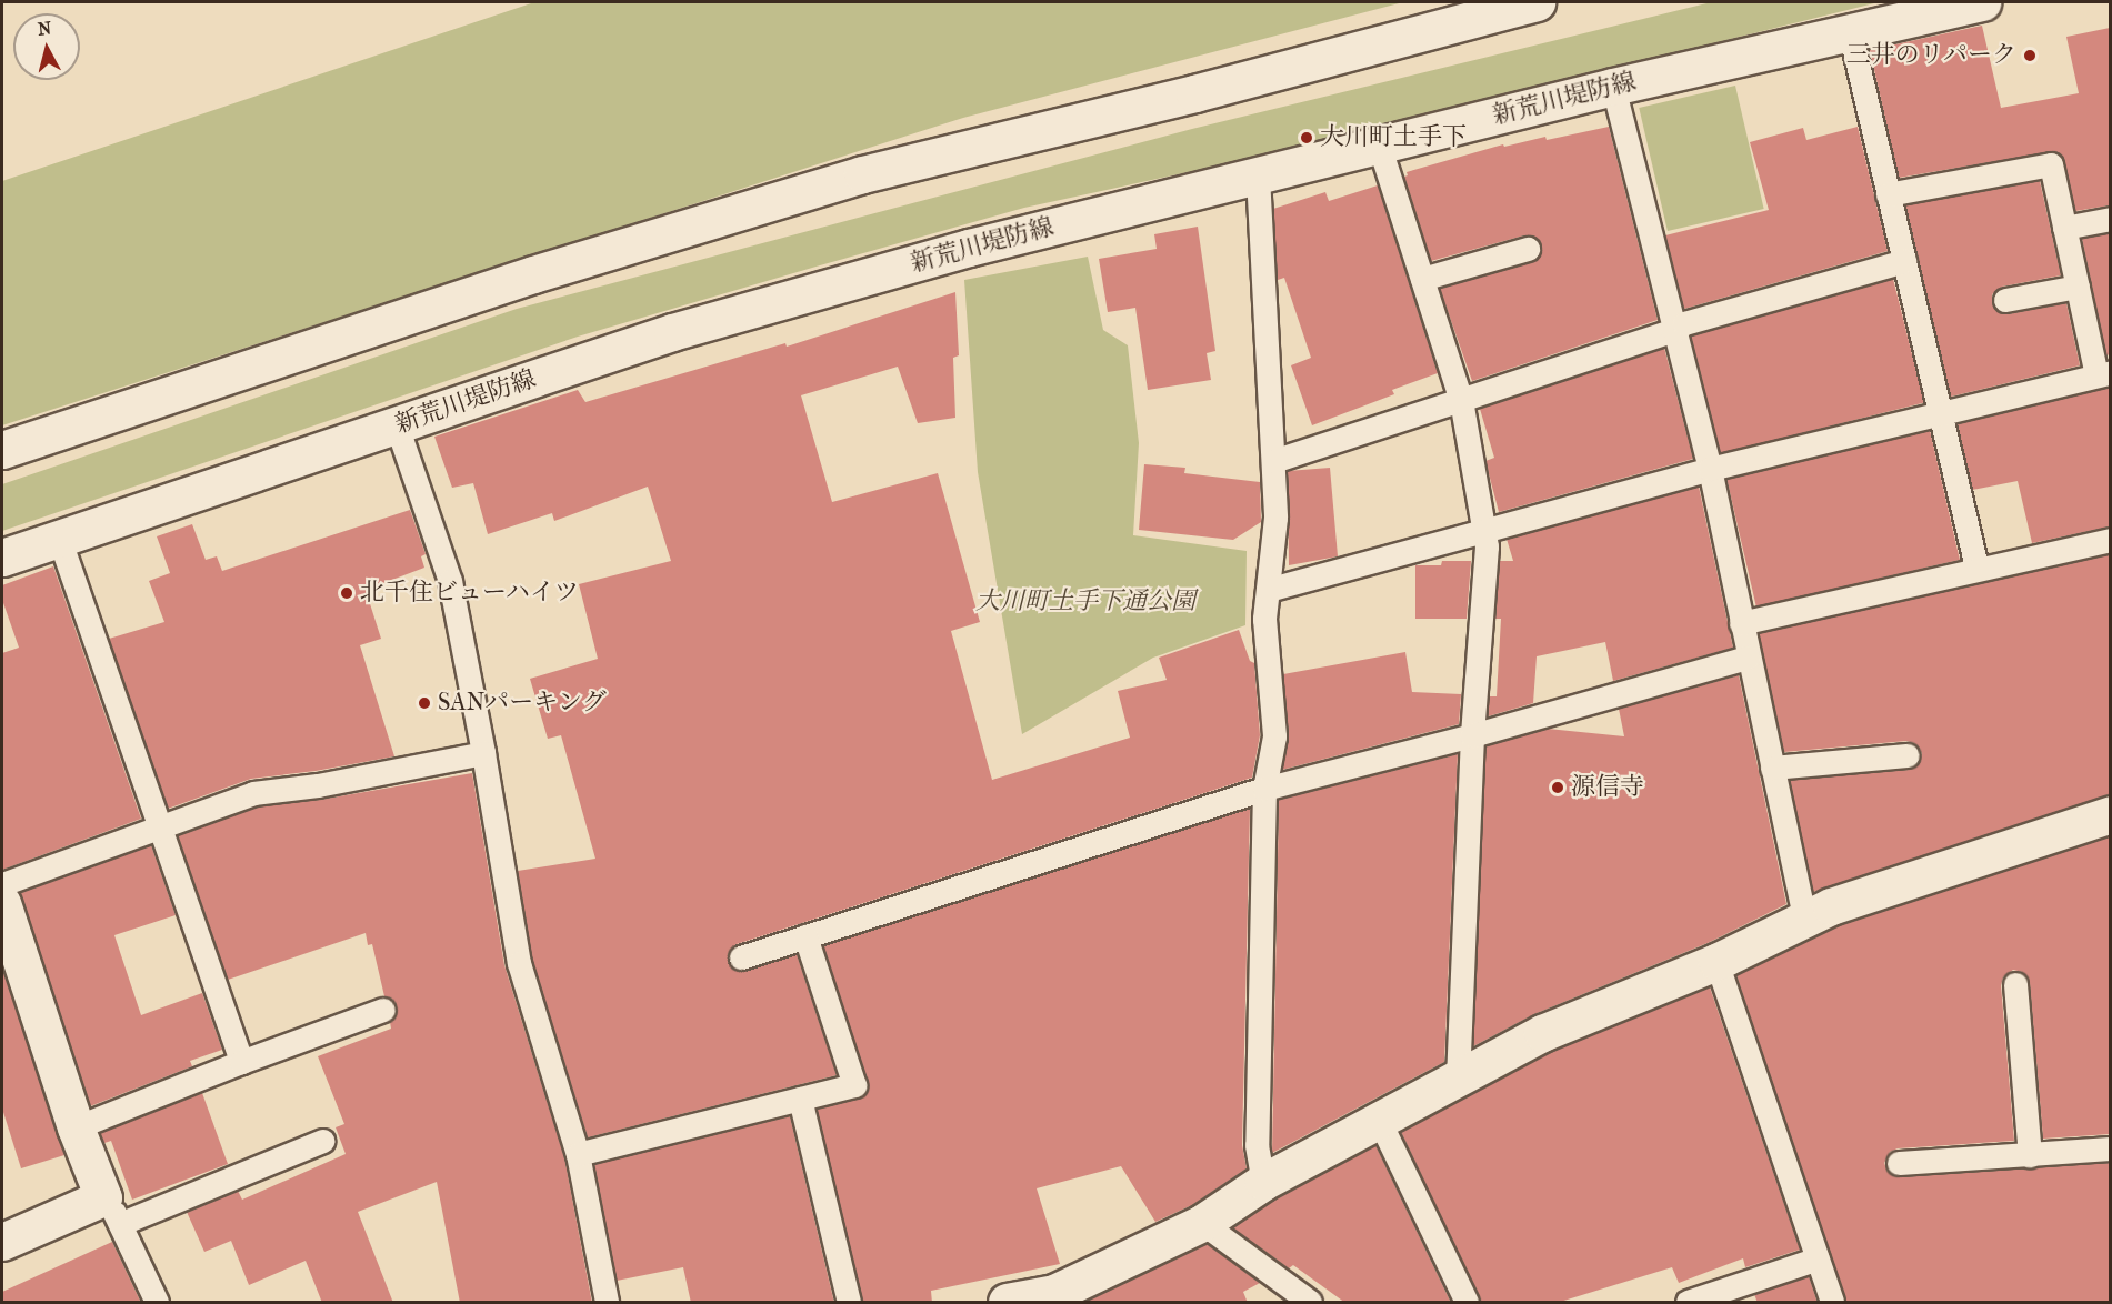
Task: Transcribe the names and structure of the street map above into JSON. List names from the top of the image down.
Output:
{
  "streets": {
    "main road": ["新荒川堤防線"]
  },
  "parks": ["大川町土手下通公園"],
  "places": [
    "三井のリパーク",
    "大川町土手下",
    "北千住ビューハイツ",
    "SANパーキング",
    "源信寺"
  ],
  "north": "top"
}
